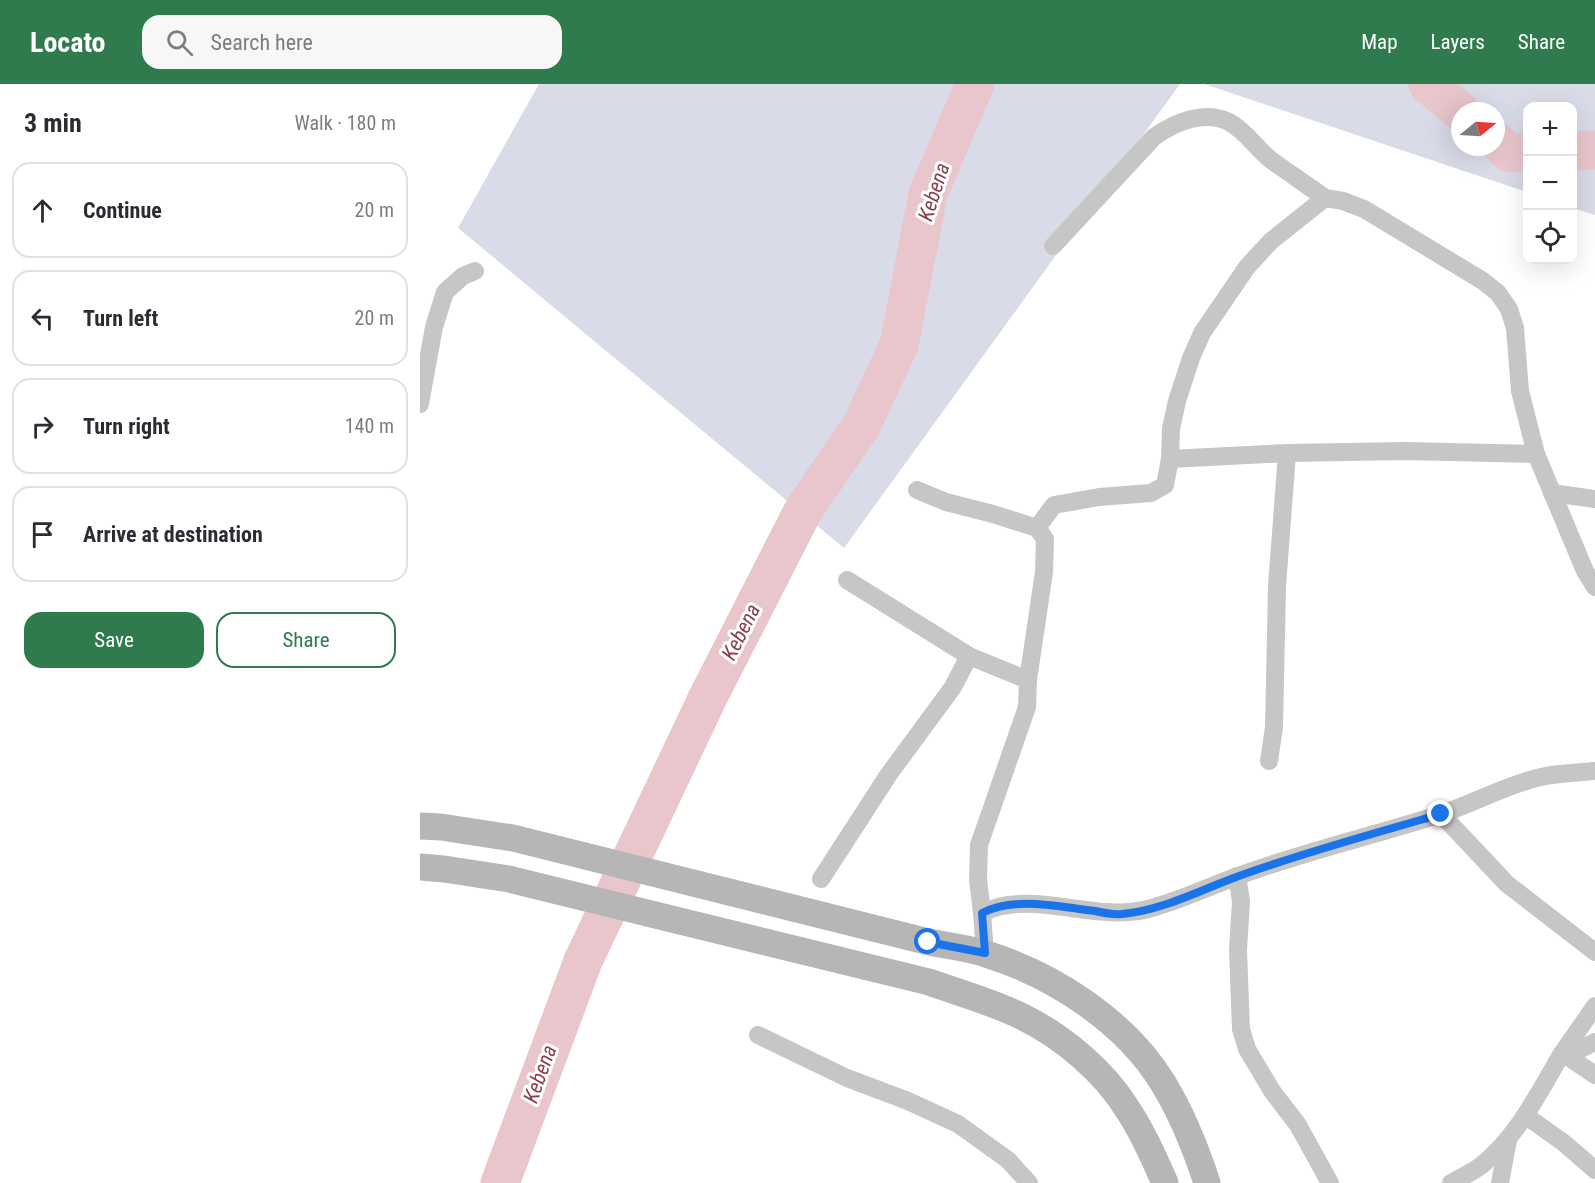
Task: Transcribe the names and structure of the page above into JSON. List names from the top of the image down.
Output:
{
  "water": ["Kebena"],
  "north": "right",
  "page": {
    "header": "Locato",
    "search": "Search here",
    "nav": ["Map", "Layers", "Share"],
    "heading": ["3 min", "Walk · 180 m"],
    "map_buttons": ["+", "−"],
    "list": [
      ["Continue", "20 m"],
      ["Turn left", "20 m"],
      ["Turn right", "140 m"],
      "Arrive at destination"
    ],
    "buttons": ["Save", "Share"]
  }
}
